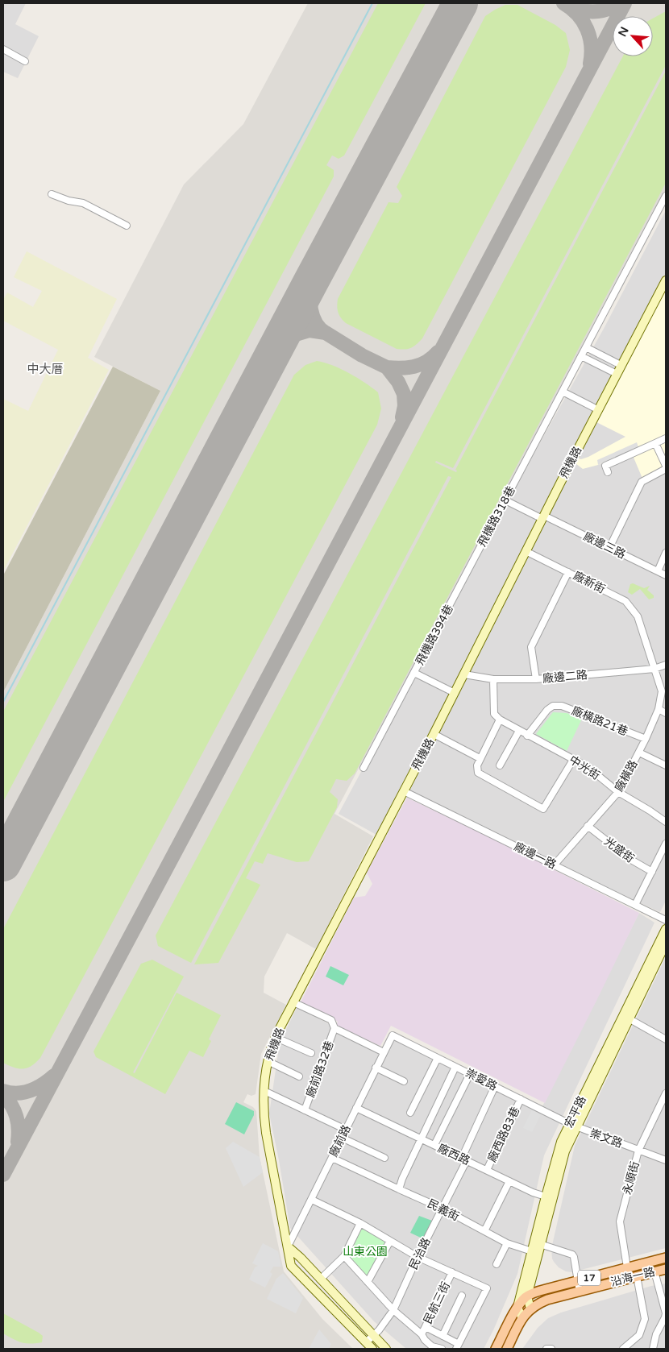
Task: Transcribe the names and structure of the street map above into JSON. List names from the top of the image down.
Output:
{
  "streets": {
    "main road": ["沿海一路", "17"],
    "street": [
      "飛機路",
      "飛機路318巷",
      "廠邊三路",
      "廠新街",
      "飛機路394巷",
      "廠邊二路",
      "廠橫路21巷",
      "中光街",
      "廠橫路",
      "光盛街",
      "廠邊一路",
      "廠前路32巷",
      "崇愛路",
      "宏平路",
      "廠西路83巷",
      "崇文路",
      "廠前路",
      "廠西路",
      "永順街",
      "民義街",
      "民治路",
      "民航三街"
    ]
  },
  "crossings": [
    ["飛機路", "廠邊三路"],
    ["飛機路", "廠邊二路"],
    ["飛機路", "廠邊一路"],
    ["飛機路", "廠前路32巷"],
    ["飛機路", "廠前路"],
    ["飛機路", "民治路"],
    ["飛機路318巷", "廠邊三路"],
    ["飛機路318巷", "飛機路394巷"],
    ["廠新街", "廠邊二路"],
    ["廠新街", "廠橫路"],
    ["廠邊二路", "廠橫路"],
    ["廠橫路21巷", "中光街"],
    ["廠橫路21巷", "廠橫路"],
    ["中光街", "廠橫路"],
    ["廠橫路", "光盛街"],
    ["廠橫路", "廠邊一路"],
    ["廠前路32巷", "廠前路"],
    ["崇愛路", "宏平路"],
    ["崇愛路", "廠西路83巷"],
    ["崇愛路", "崇文路"],
    ["崇愛路", "廠前路"],
    ["崇愛路", "民治路"],
    ["宏平路", "崇文路"],
    ["宏平路", "廠西路"],
    ["宏平路", "民義街"],
    ["宏平路", "沿海一路"],
    ["宏平路", "17"],
    ["廠西路83巷", "廠西路"],
    ["崇文路", "永順街"],
    ["廠前路", "廠西路"],
    ["廠前路", "民義街"],
    ["廠西路", "民治路"],
    ["永順街", "沿海一路"],
    ["民義街", "民治路"],
    ["沿海一路", "17"]
  ],
  "districts": ["中大厝"],
  "parks": ["山東公園"],
  "north": "top left"
}
